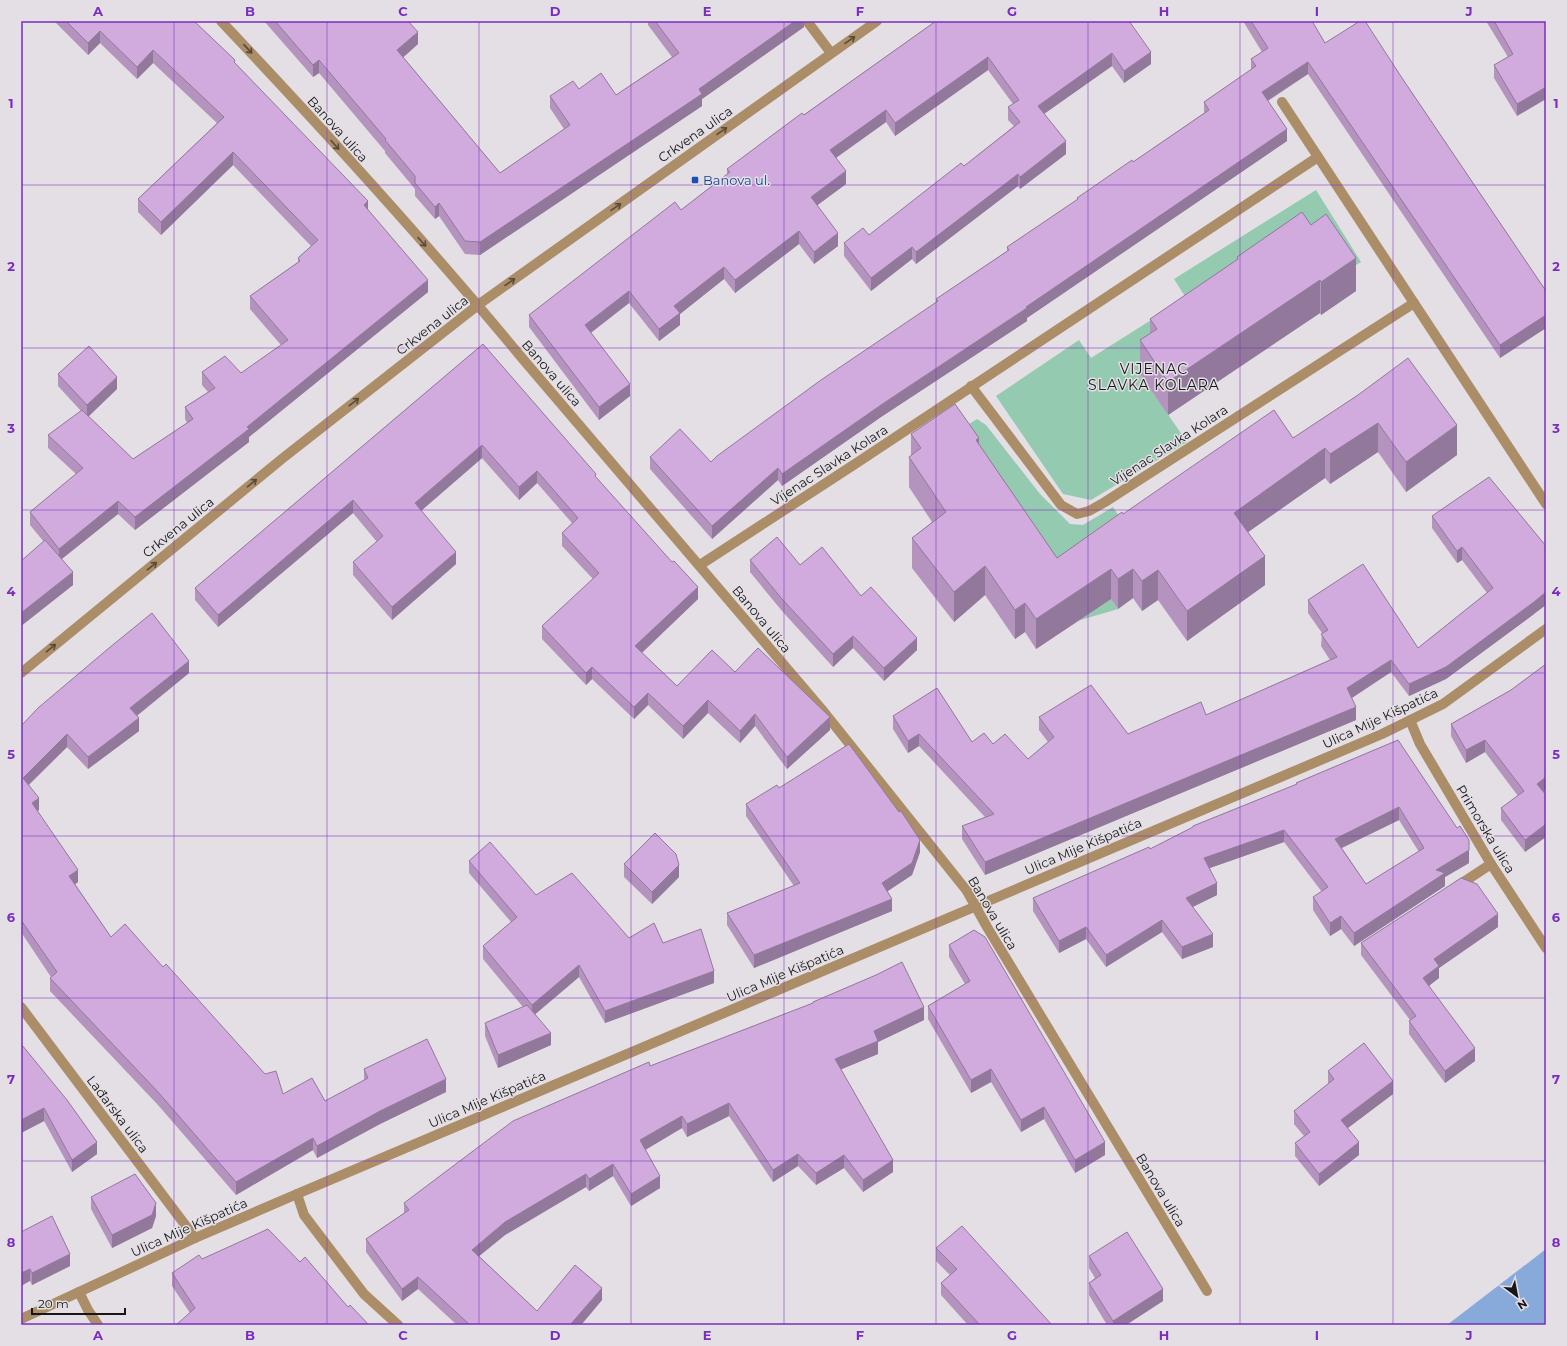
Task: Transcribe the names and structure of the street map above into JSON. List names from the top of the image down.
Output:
{
  "streets": {
    "street": [
      "Banova ulica",
      "Crkvena ulica",
      "Vijenac Slavka Kolara",
      "Ulica Mije Kišpatića",
      "Primorska ulica",
      "Lađarska ulica"
    ]
  },
  "crossings": [
    ["Banova ulica", "Crkvena ulica"],
    ["Banova ulica", "Vijenac Slavka Kolara"],
    ["Banova ulica", "Ulica Mije Kišpatića"],
    ["Ulica Mije Kišpatića", "Primorska ulica"],
    ["Ulica Mije Kišpatića", "Lađarska ulica"]
  ],
  "one_way": ["Crkvena ulica"],
  "districts": ["VIJENAC SLAVKA KOLARA"],
  "places": {
    "transit": ["Banova ul."]
  },
  "scale_bar": "20 m",
  "north": "bottom right",
  "grid": {
    "columns": [
      "A",
      "B",
      "C",
      "D",
      "E",
      "F",
      "G",
      "H",
      "I",
      "J"
    ],
    "rows": [
      "1",
      "2",
      "3",
      "4",
      "5",
      "6",
      "7",
      "8"
    ]
  }
}
